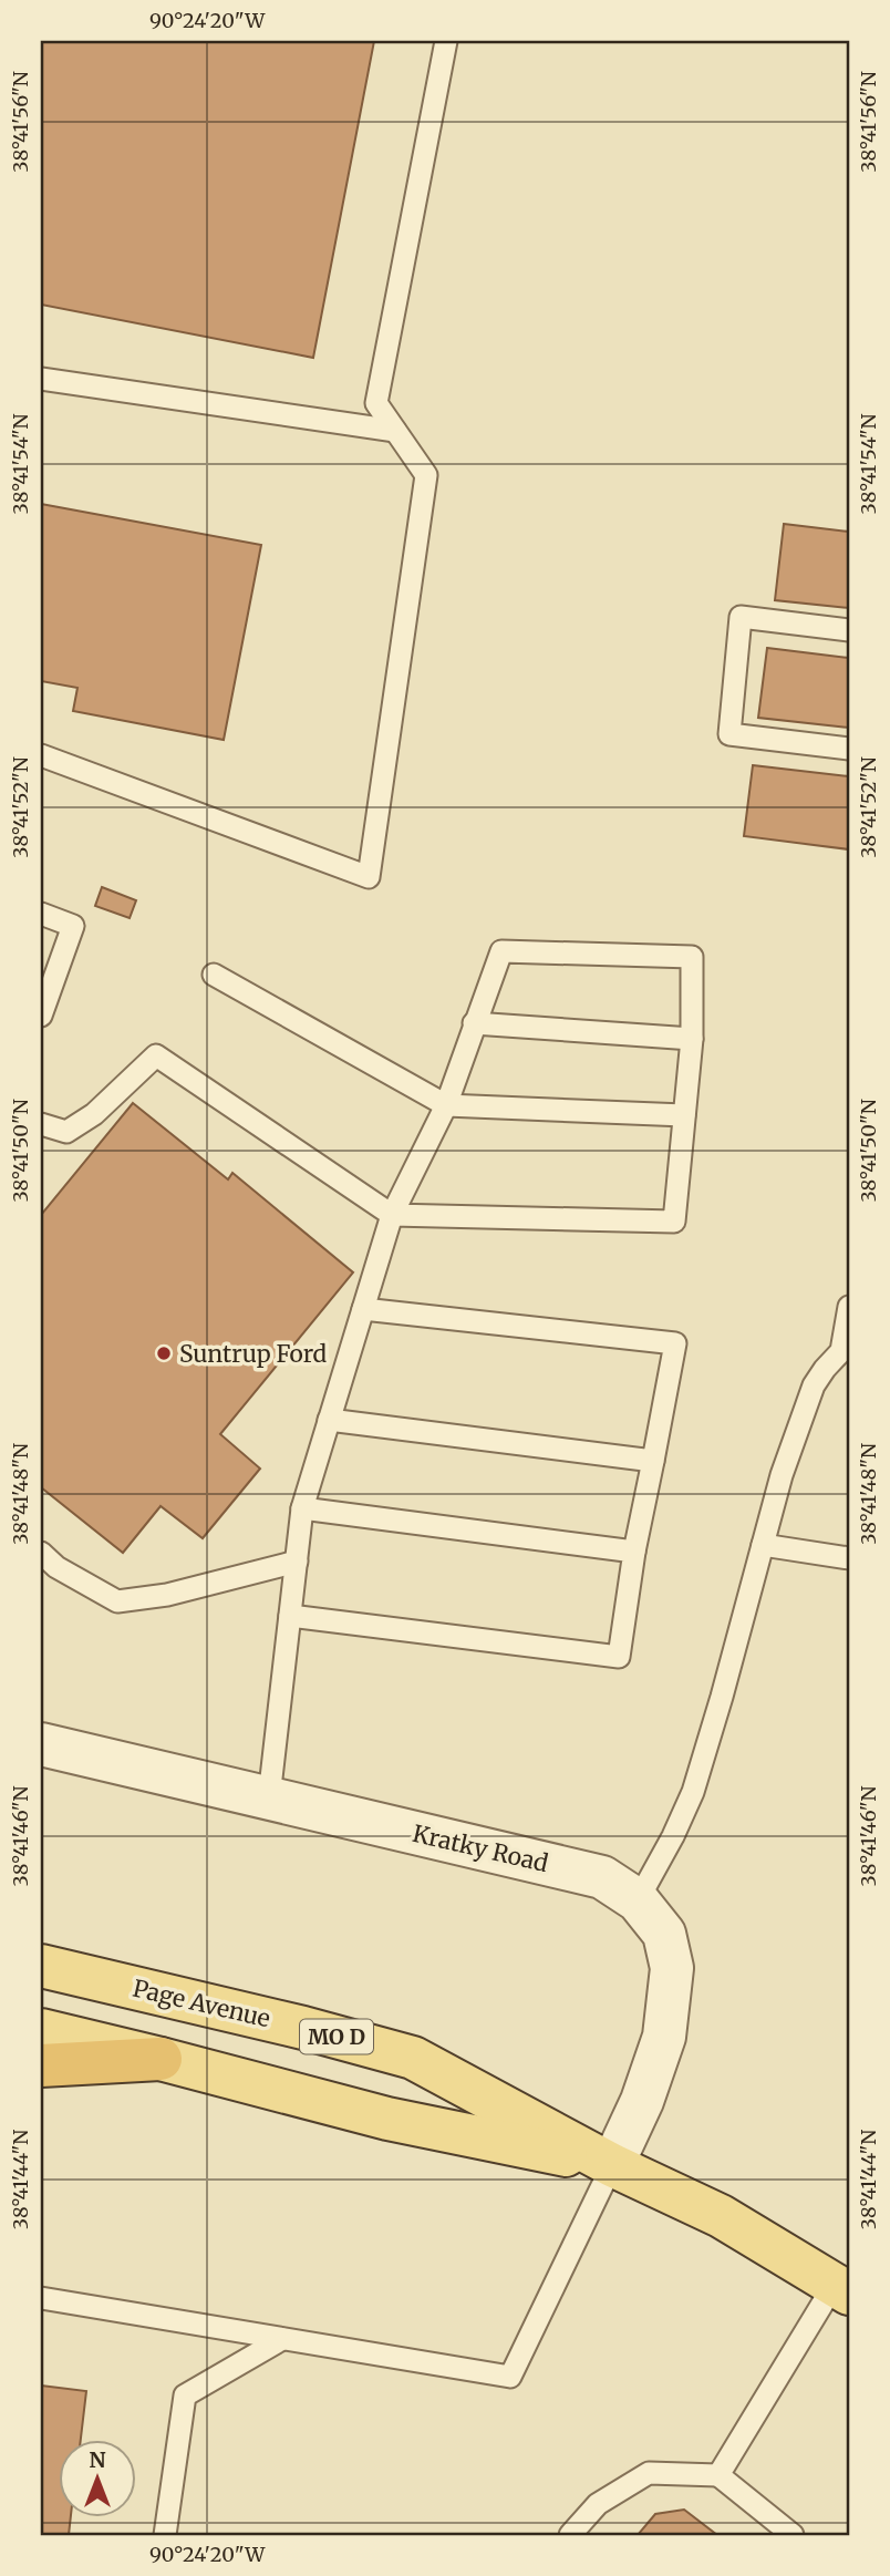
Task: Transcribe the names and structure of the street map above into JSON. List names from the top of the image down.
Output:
{
  "streets": {
    "main road": ["Page Avenue", "MO D"],
    "street": ["Kratky Road"]
  },
  "crossings": [
    ["Kratky Road", "Page Avenue"]
  ],
  "places": ["Suntrup Ford"],
  "north": "top",
  "coordinates": [
    "90°24'20\"W",
    "38°41'56\"N",
    "38°41'54\"N",
    "38°41'52\"N",
    "38°41'50\"N",
    "38°41'48\"N",
    "38°41'46\"N",
    "38°41'44\"N"
  ]
}
